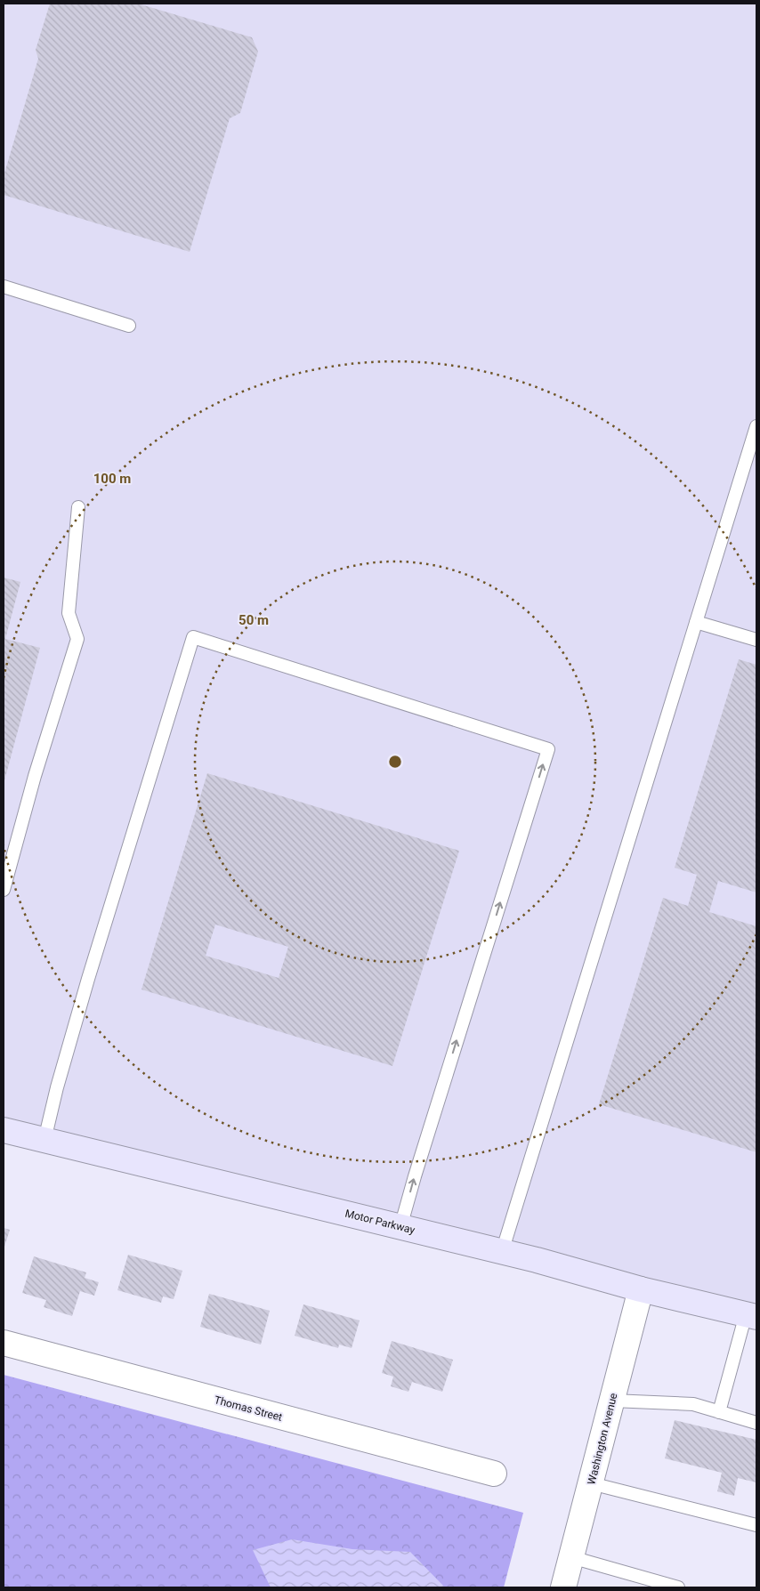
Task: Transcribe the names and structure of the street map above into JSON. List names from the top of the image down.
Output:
{
  "streets": {
    "main road": ["Motor Parkway"],
    "street": ["Thomas Street", "Washington Avenue"]
  },
  "crossings": [
    ["Motor Parkway", "Washington Avenue"]
  ],
  "rings": ["100 m", "50 m"]
}
